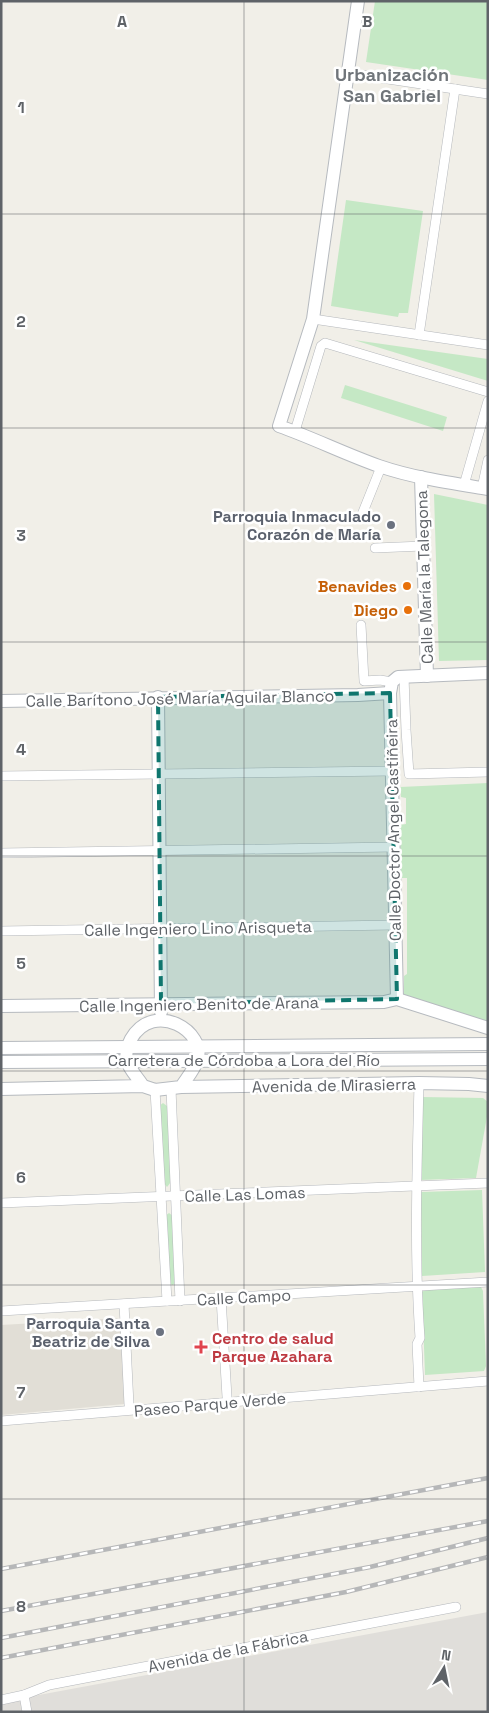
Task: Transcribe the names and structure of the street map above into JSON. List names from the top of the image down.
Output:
{
  "streets": {
    "street": [
      "Calle María la Talegona",
      "Calle Barítono José María Aguilar Blanco",
      "Calle Doctor Angel Castiñeira",
      "Calle Ingeniero Lino Arisqueta",
      "Calle Ingeniero Benito de Arana",
      "Carretera de Córdoba a Lora del Río",
      "Avenida de Mirasierra",
      "Calle Las Lomas",
      "Calle Campo",
      "Paseo Parque Verde",
      "Avenida de la Fábrica"
    ]
  },
  "crossings": [
    ["Calle Barítono José María Aguilar Blanco", "Calle Doctor Angel Castiñeira"],
    ["Calle Doctor Angel Castiñeira", "Calle Ingeniero Lino Arisqueta"],
    ["Calle Doctor Angel Castiñeira", "Calle Ingeniero Benito de Arana"]
  ],
  "districts": ["Urbanización San Gabriel"],
  "places": {
    "other": [
      "Parroquia Inmaculado Corazón de María",
      "Benavides",
      "Diego",
      "Parroquia Santa Beatriz de Silva"
    ],
    "health": ["Centro de salud Parque Azahara"]
  },
  "north": "top",
  "grid": {
    "columns": ["A", "B"],
    "rows": [
      "1",
      "2",
      "3",
      "4",
      "5",
      "6",
      "7",
      "8"
    ]
  }
}
